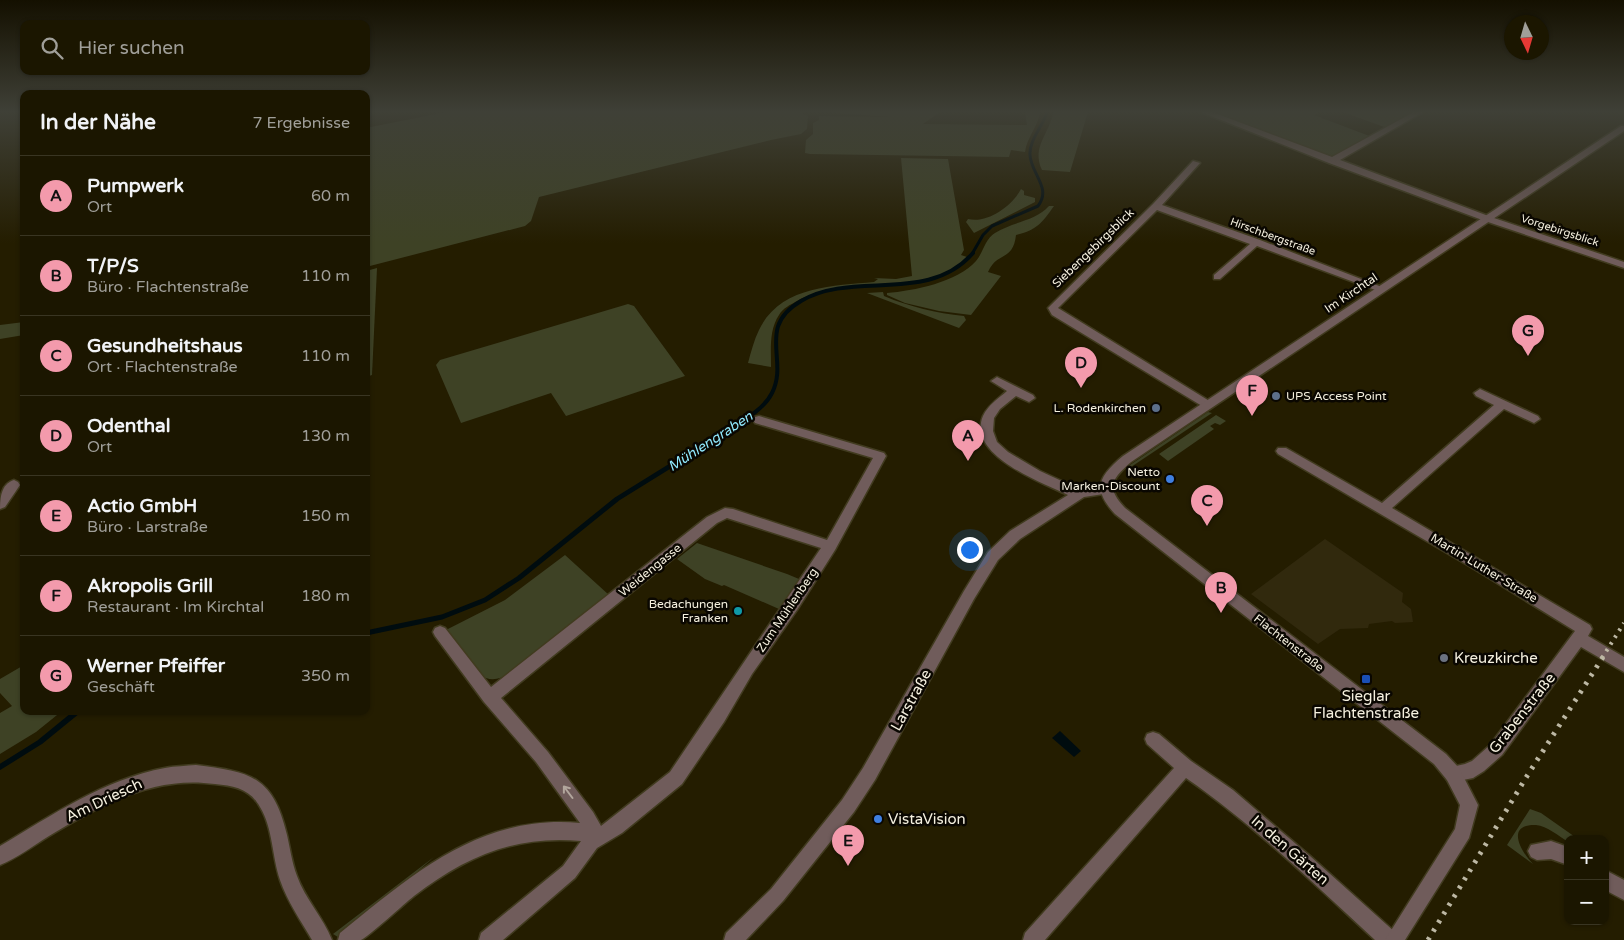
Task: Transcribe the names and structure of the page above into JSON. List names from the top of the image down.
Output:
{
  "streets": {
    "street": [
      "Vorgebirgsblick",
      "Hirschbergstraße",
      "Siebengebirgsblick",
      "Im Kirchtal",
      "Martin-Luther-Straße",
      "Weidengasse",
      "Zum Mühlenberg",
      "Flachtenstraße",
      "Larstraße",
      "Grabenstraße",
      "Am Driesch",
      "In den Gärten"
    ]
  },
  "crossings": [
    ["Vorgebirgsblick", "Im Kirchtal"],
    ["Hirschbergstraße", "Siebengebirgsblick"],
    ["Hirschbergstraße", "Im Kirchtal"],
    ["Siebengebirgsblick", "Im Kirchtal"],
    ["Im Kirchtal", "Flachtenstraße"],
    ["Im Kirchtal", "Larstraße"],
    ["Martin-Luther-Straße", "Grabenstraße"],
    ["Weidengasse", "Zum Mühlenberg"],
    ["Flachtenstraße", "Larstraße"],
    ["Flachtenstraße", "Grabenstraße"]
  ],
  "water": ["Mühlengraben"],
  "places": {
    "other": [
      "UPS Access Point",
      "L. Rodenkirchen",
      "Netto Marken-Discount",
      "Bedachungen Franken",
      "Kreuzkirche",
      "VistaVision"
    ],
    "transit": ["Sieglar Flachtenstraße"]
  },
  "north": "bottom",
  "page": {
    "search": "Hier suchen",
    "heading": ["In der Nähe", "7 Ergebnisse"],
    "list": [
      {
        "mark": "A",
        "name": "Pumpwerk",
        "note": "Ort",
        "value": "60 m"
      },
      {
        "mark": "B",
        "name": "T/P/S",
        "note": "Büro · Flachtenstraße",
        "value": "110 m"
      },
      {
        "mark": "C",
        "name": "Gesundheitshaus",
        "note": "Ort · Flachtenstraße",
        "value": "110 m"
      },
      {
        "mark": "D",
        "name": "Odenthal",
        "note": "Ort",
        "value": "130 m"
      },
      {
        "mark": "E",
        "name": "Actio GmbH",
        "note": "Büro · Larstraße",
        "value": "150 m"
      },
      {
        "mark": "F",
        "name": "Akropolis Grill",
        "note": "Restaurant · Im Kirchtal",
        "value": "180 m"
      },
      {
        "mark": "G",
        "name": "Werner Pfeiffer",
        "note": "Geschäft",
        "value": "350 m"
      }
    ],
    "pins": [
      "G",
      "D",
      "F",
      "A",
      "C",
      "B",
      "E"
    ],
    "map_buttons": ["+", "−"]
  }
}
